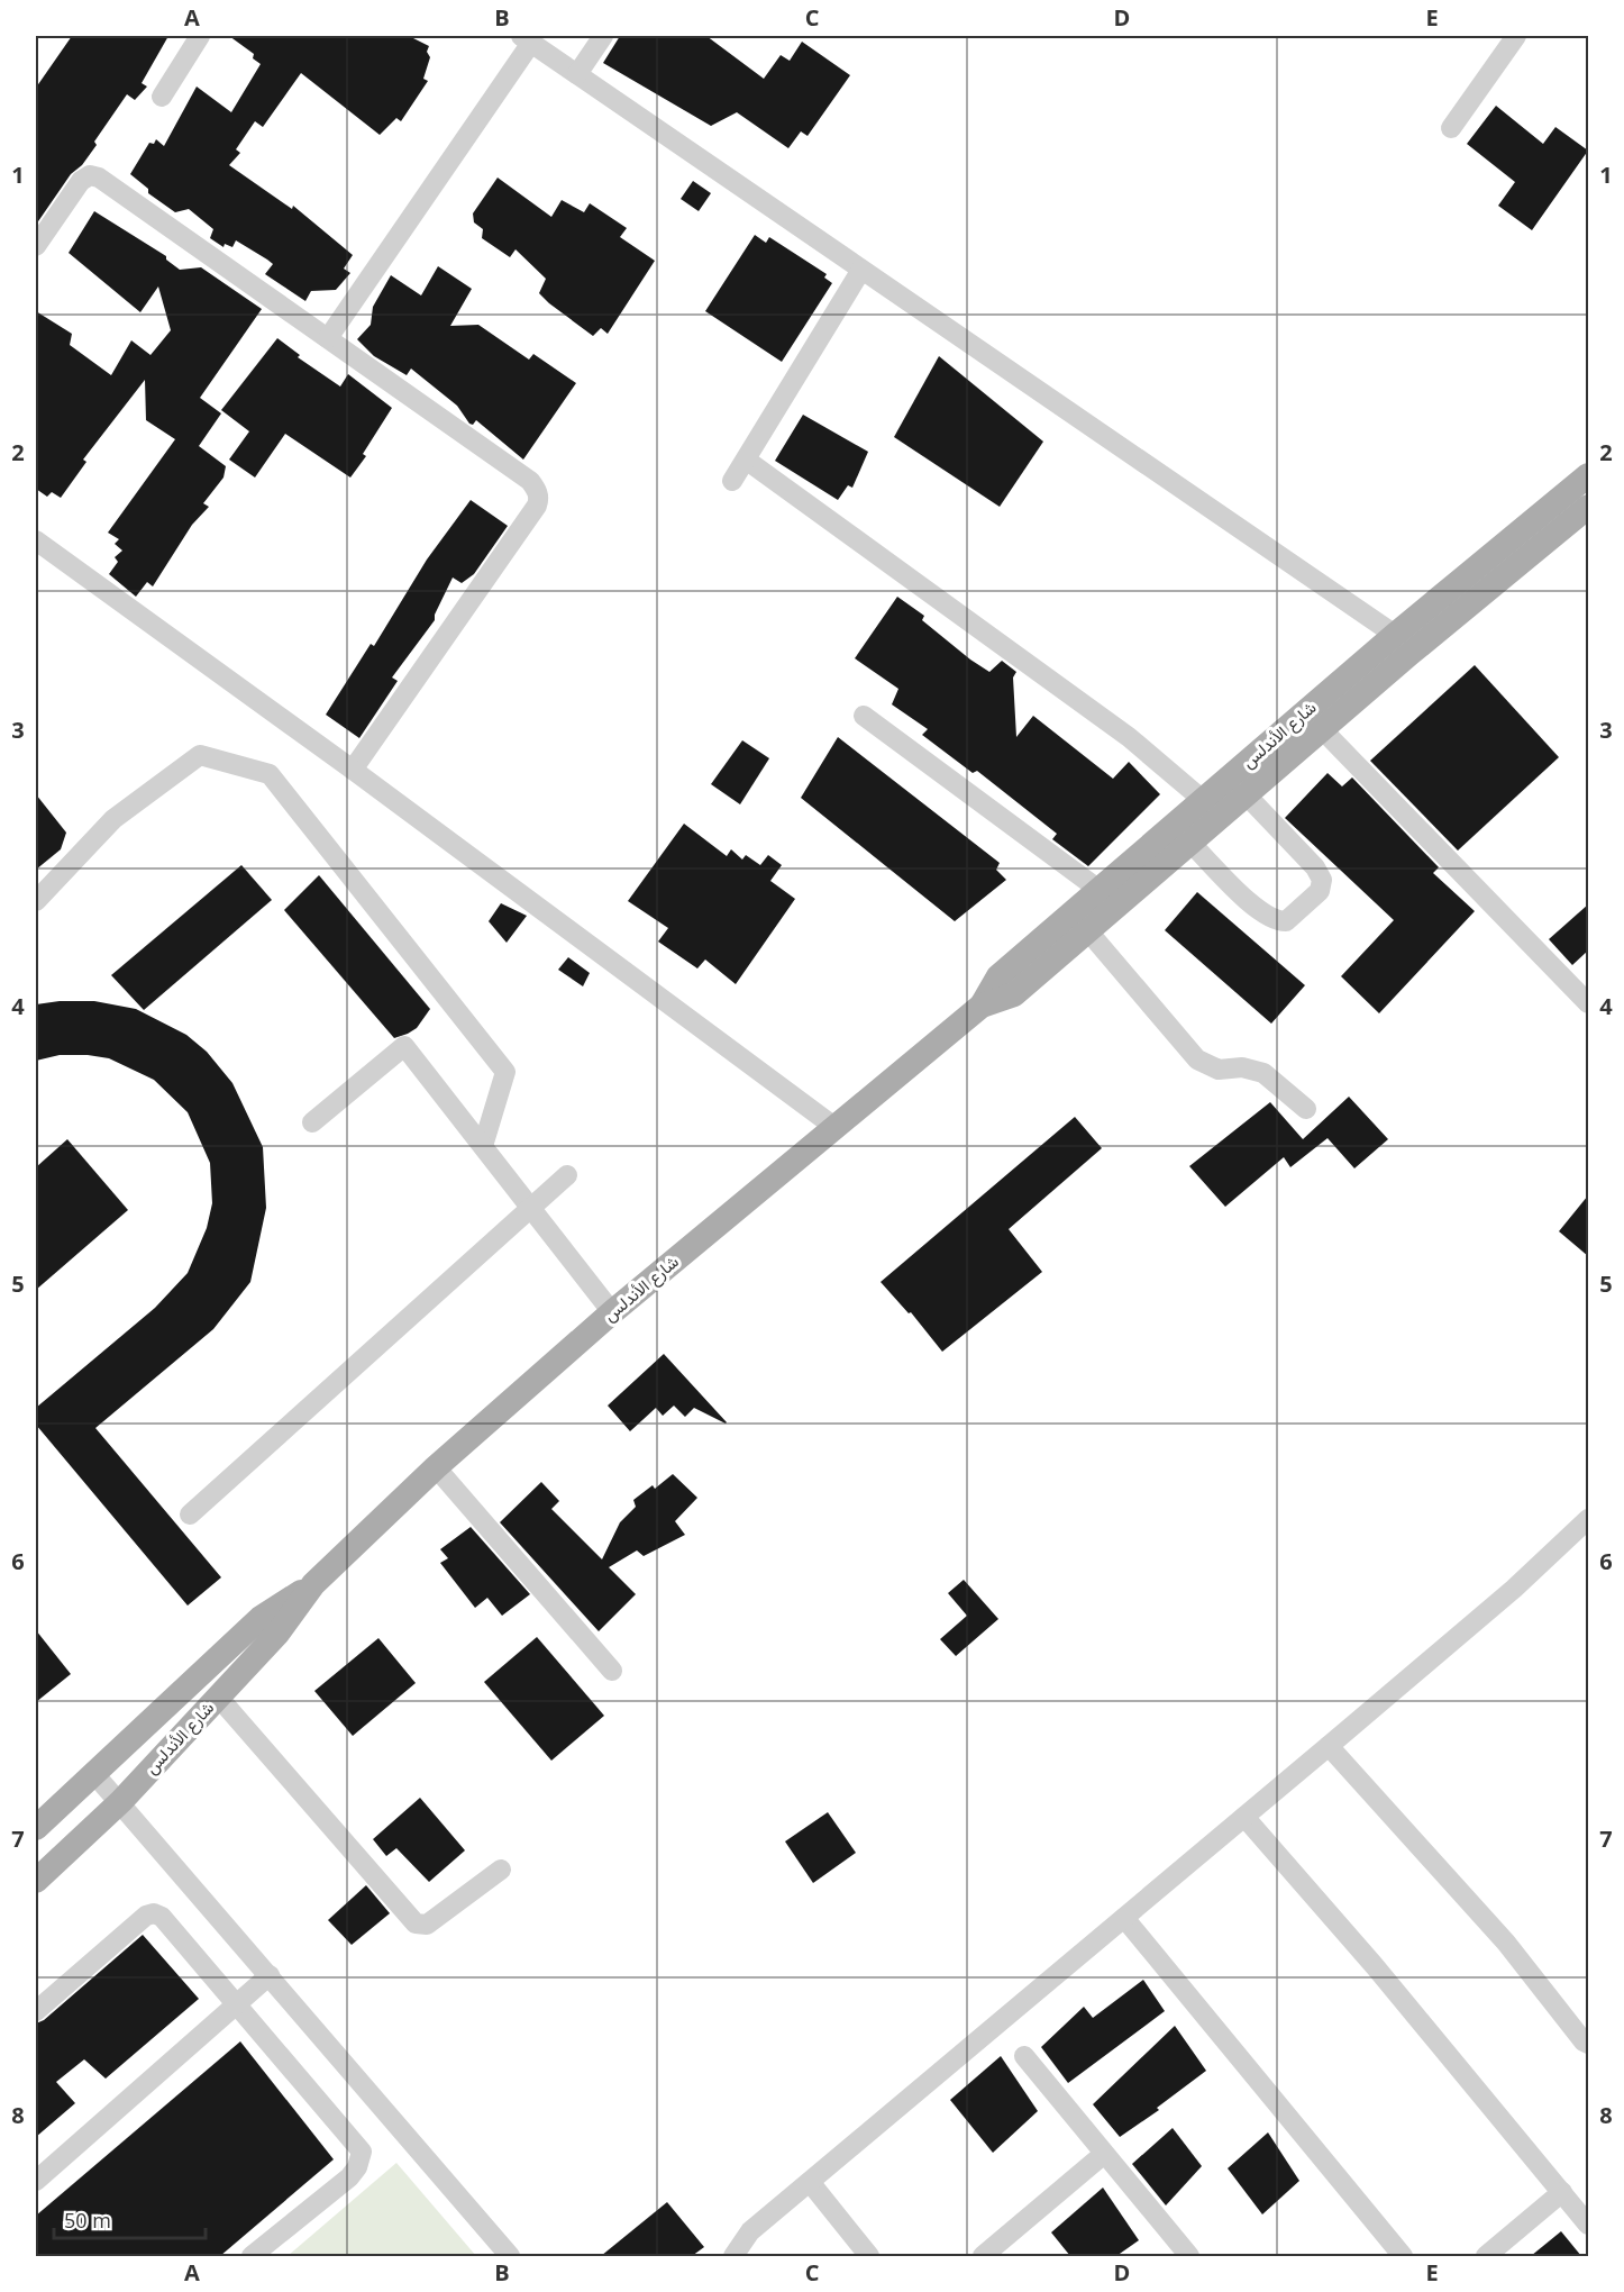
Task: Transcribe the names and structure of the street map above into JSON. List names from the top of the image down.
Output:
{
  "streets": {
    "main road": ["شارع الأندلس"]
  },
  "scale_bar": "50 m",
  "grid": {
    "columns": [
      "A",
      "B",
      "C",
      "D",
      "E"
    ],
    "rows": [
      "1",
      "2",
      "3",
      "4",
      "5",
      "6",
      "7",
      "8"
    ]
  }
}
